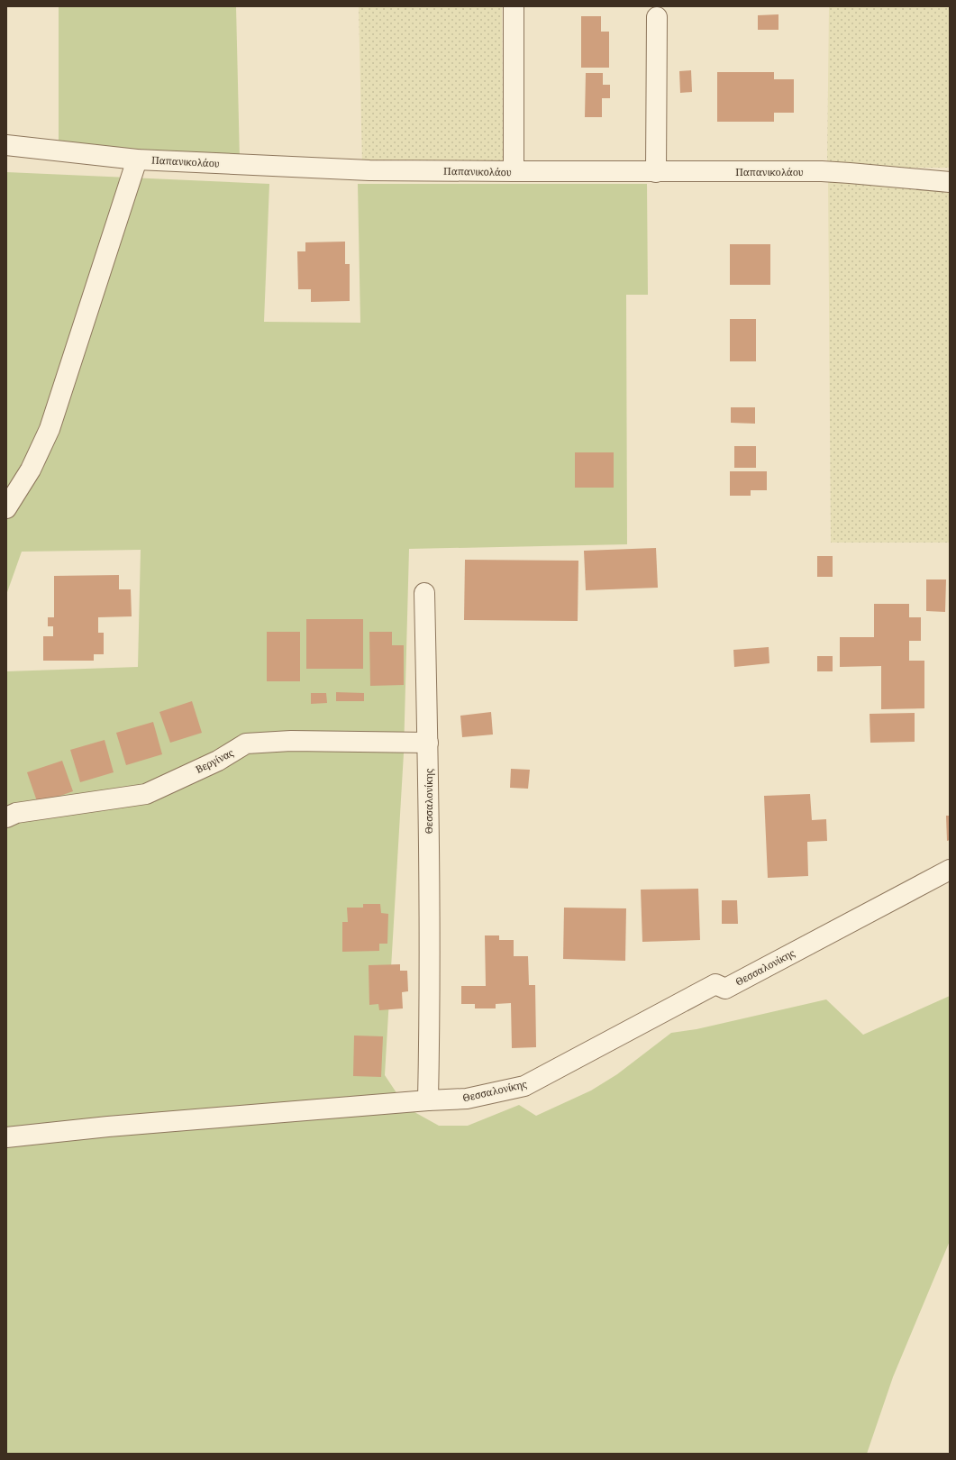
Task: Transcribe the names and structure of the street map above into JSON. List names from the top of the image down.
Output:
{
  "streets": {
    "street": ["Παπανικολάου", "Βεργίνας", "Θεσσαλονίκης"]
  },
  "crossings": [
    ["Βεργίνας", "Θεσσαλονίκης"]
  ]
}
